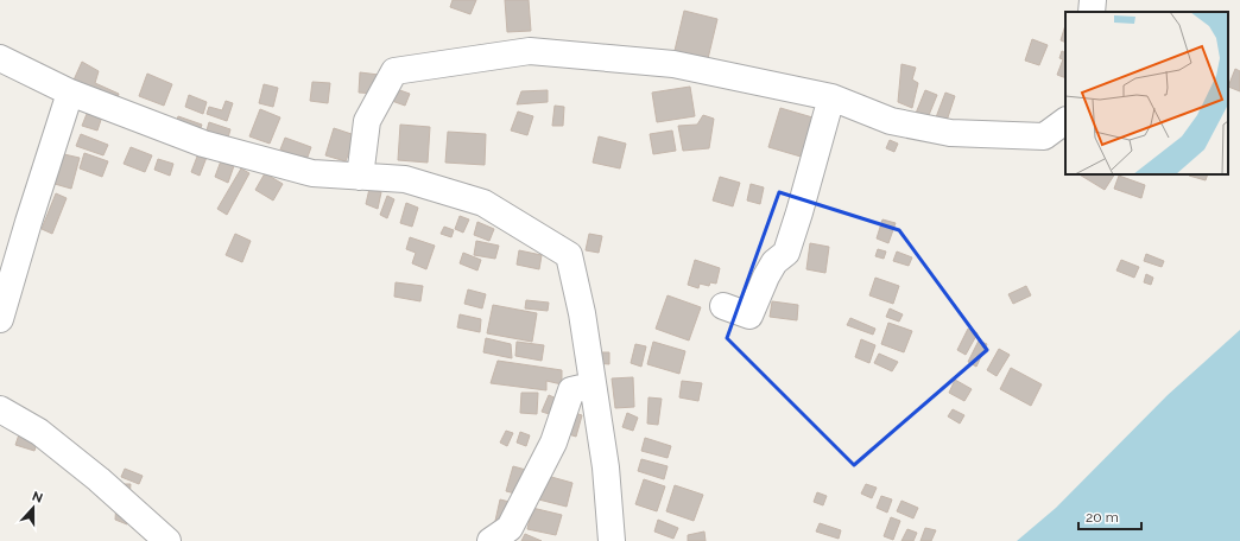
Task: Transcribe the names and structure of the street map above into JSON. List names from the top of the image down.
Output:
{
  "scale_bar": "20 m",
  "north": "top"
}
